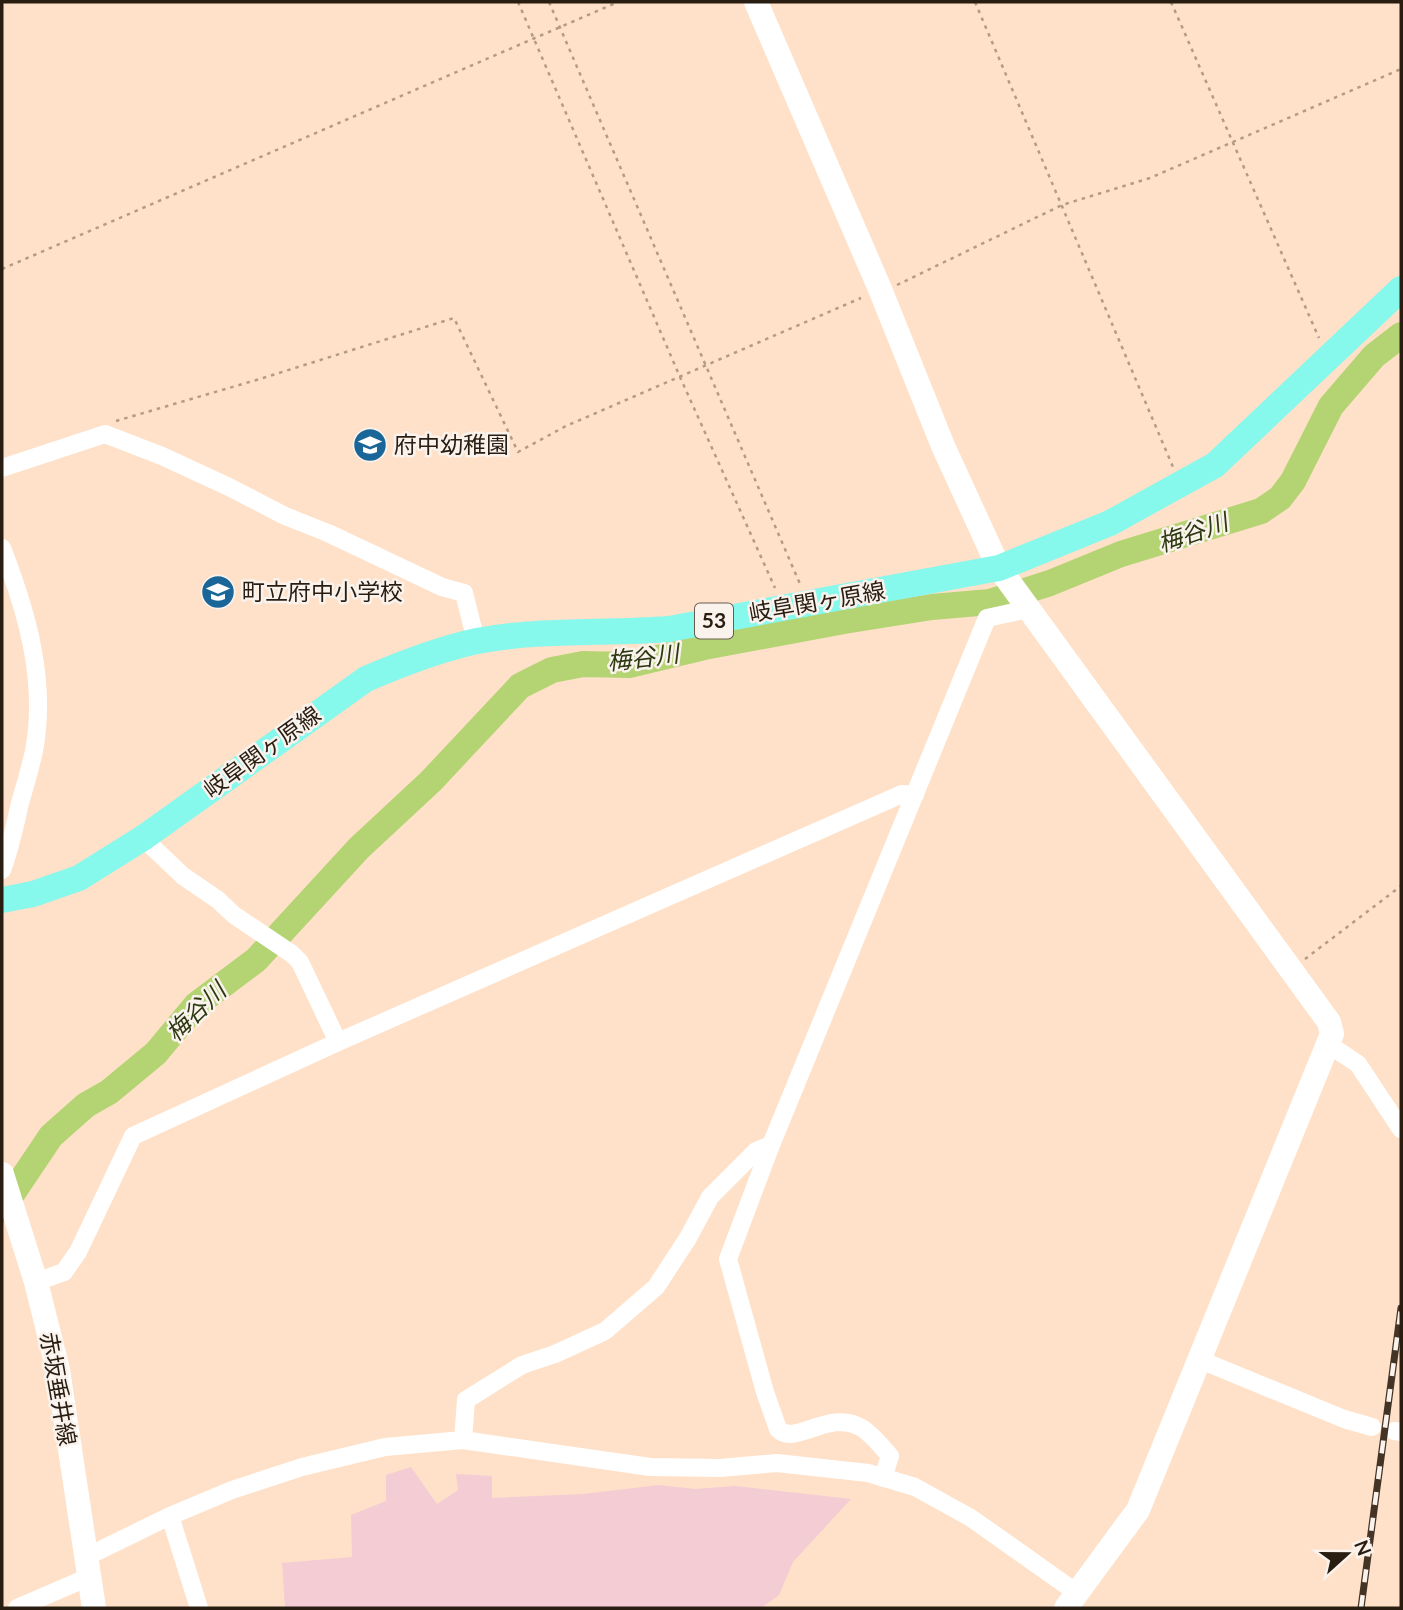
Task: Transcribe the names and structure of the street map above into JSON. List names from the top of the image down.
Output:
{
  "streets": {
    "main road": ["岐阜関ヶ原線", "53"],
    "street": ["赤坂垂井線"]
  },
  "water": ["梅谷川"],
  "places": {
    "school or university": ["府中幼稚園", "町立府中小学校"]
  },
  "north": "right"
}
